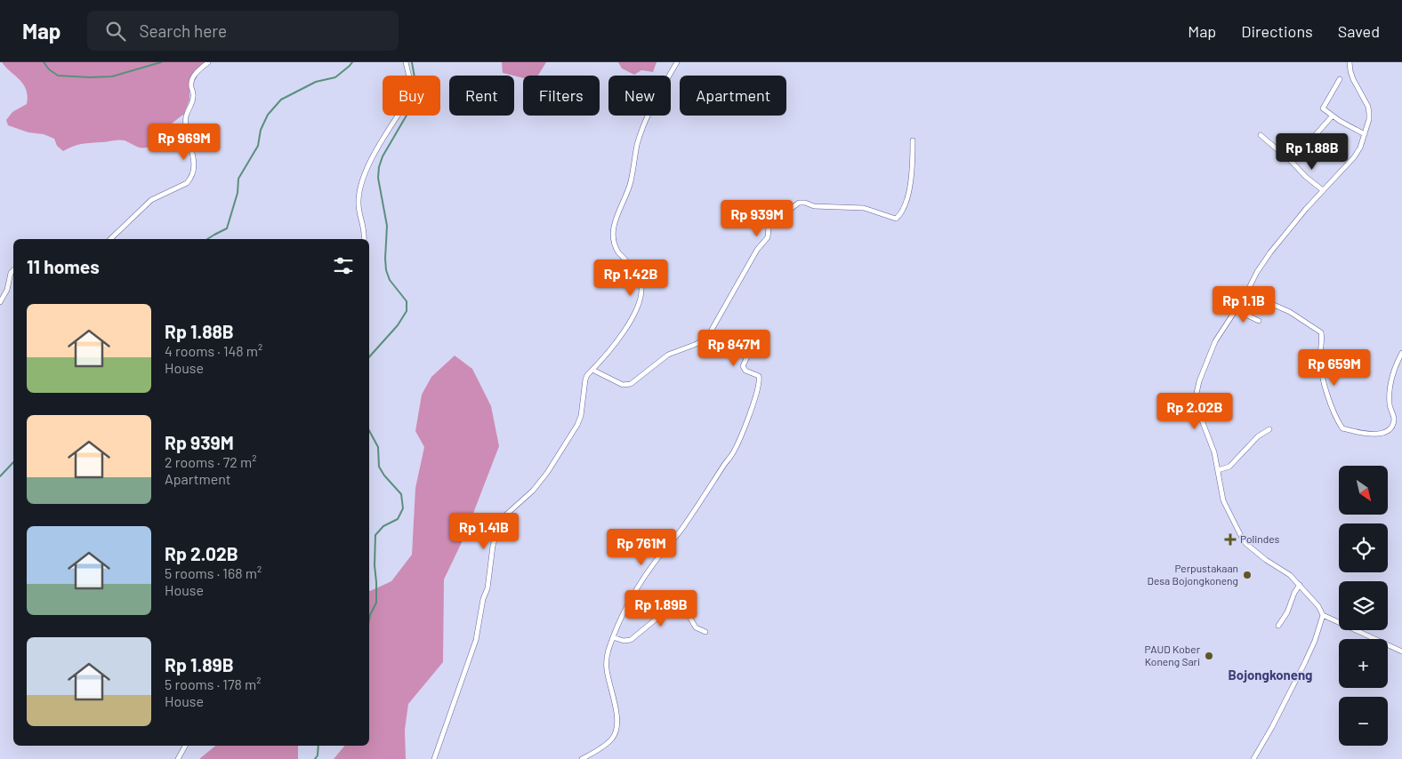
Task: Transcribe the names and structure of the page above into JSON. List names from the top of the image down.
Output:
{
  "districts": ["Bojongkoneng"],
  "places": {
    "health": ["Polindes"],
    "other": ["Perpustakaan Desa Bojongkoneng", "PAUD Kober Koneng Sari"]
  },
  "north": "bottom right",
  "page": {
    "header": "Map",
    "search": "Search here",
    "nav": ["Map", "Directions", "Saved"],
    "chip": [
      "Buy",
      "Rent",
      "Filters",
      "New",
      "Apartment"
    ],
    "price": [
      "Rp 969M",
      "Rp 1.88B",
      "Rp 939M",
      "Rp 1.42B",
      "Rp 1.1B",
      "Rp 847M",
      "Rp 659M",
      "Rp 2.02B",
      "Rp 1.41B",
      "Rp 761M",
      "Rp 1.89B"
    ],
    "heading": "11 homes",
    "list": [
      {
        "name": "Rp 1.88B",
        "note": "4 rooms · 148 m² · House"
      },
      {
        "name": "Rp 939M",
        "note": "2 rooms · 72 m² · Apartment"
      },
      {
        "name": "Rp 2.02B",
        "note": "5 rooms · 168 m² · House"
      },
      {
        "name": "Rp 1.89B",
        "note": "5 rooms · 178 m² · House"
      }
    ],
    "map_buttons": ["+", "−"]
  }
}
